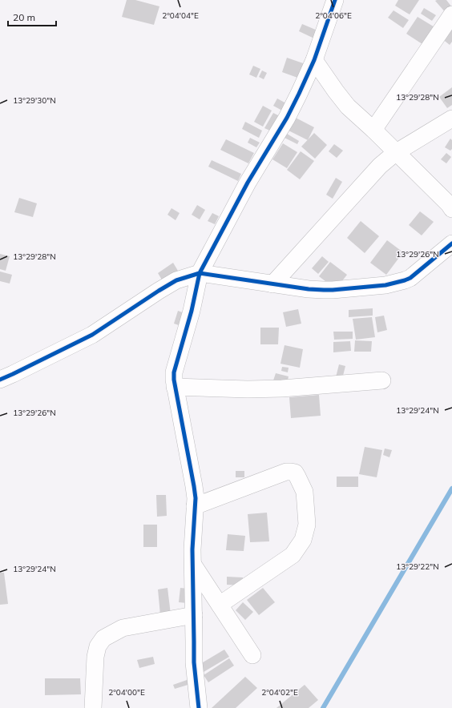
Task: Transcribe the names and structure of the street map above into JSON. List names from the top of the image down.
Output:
{
  "scale_bar": "20 m",
  "coordinates": [
    "2°04'04\"E",
    "2°04'06\"E",
    "13°29'28\"N",
    "13°29'30\"N",
    "13°29'26\"N",
    "13°29'24\"N",
    "13°29'22\"N",
    "2°04'00\"E",
    "2°04'02\"E"
  ]
}
